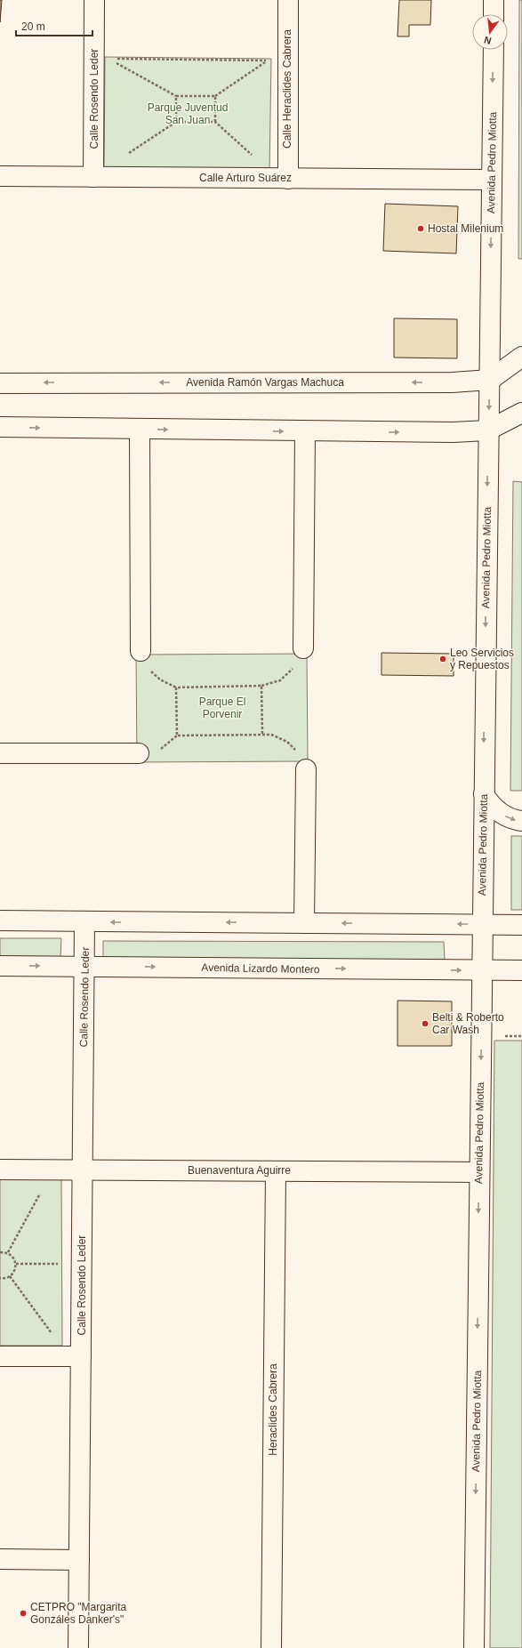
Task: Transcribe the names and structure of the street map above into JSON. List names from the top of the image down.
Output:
{
  "streets": {
    "street": [
      "Calle Heraclides Cabrera",
      "Calle Rosendo Leder",
      "Avenida Pedro Miotta",
      "Calle Arturo Suárez",
      "Avenida Ramón Vargas Machuca",
      "Avenida Lizardo Montero",
      "Buenaventura Aguirre",
      "Heraclides Cabrera"
    ]
  },
  "crossings": [
    ["Calle Heraclides Cabrera", "Calle Arturo Suárez"],
    ["Calle Rosendo Leder", "Calle Arturo Suárez"],
    ["Calle Rosendo Leder", "Avenida Lizardo Montero"],
    ["Calle Rosendo Leder", "Buenaventura Aguirre"],
    ["Avenida Pedro Miotta", "Calle Arturo Suárez"],
    ["Avenida Pedro Miotta", "Avenida Ramón Vargas Machuca"],
    ["Avenida Pedro Miotta", "Avenida Lizardo Montero"],
    ["Avenida Pedro Miotta", "Buenaventura Aguirre"],
    ["Buenaventura Aguirre", "Heraclides Cabrera"]
  ],
  "one_way": ["Avenida Pedro Miotta"],
  "parks": ["Parque Juventud San Juan", "Parque El Porvenir"],
  "places": [
    "Hostal Milenium",
    "Leo Servicios y Repuestos",
    "Belti & Roberto Car Wash",
    "CETPRO \"Margarita Gonzáles Danker's\""
  ],
  "scale_bar": "20 m",
  "north": "bottom"
}
